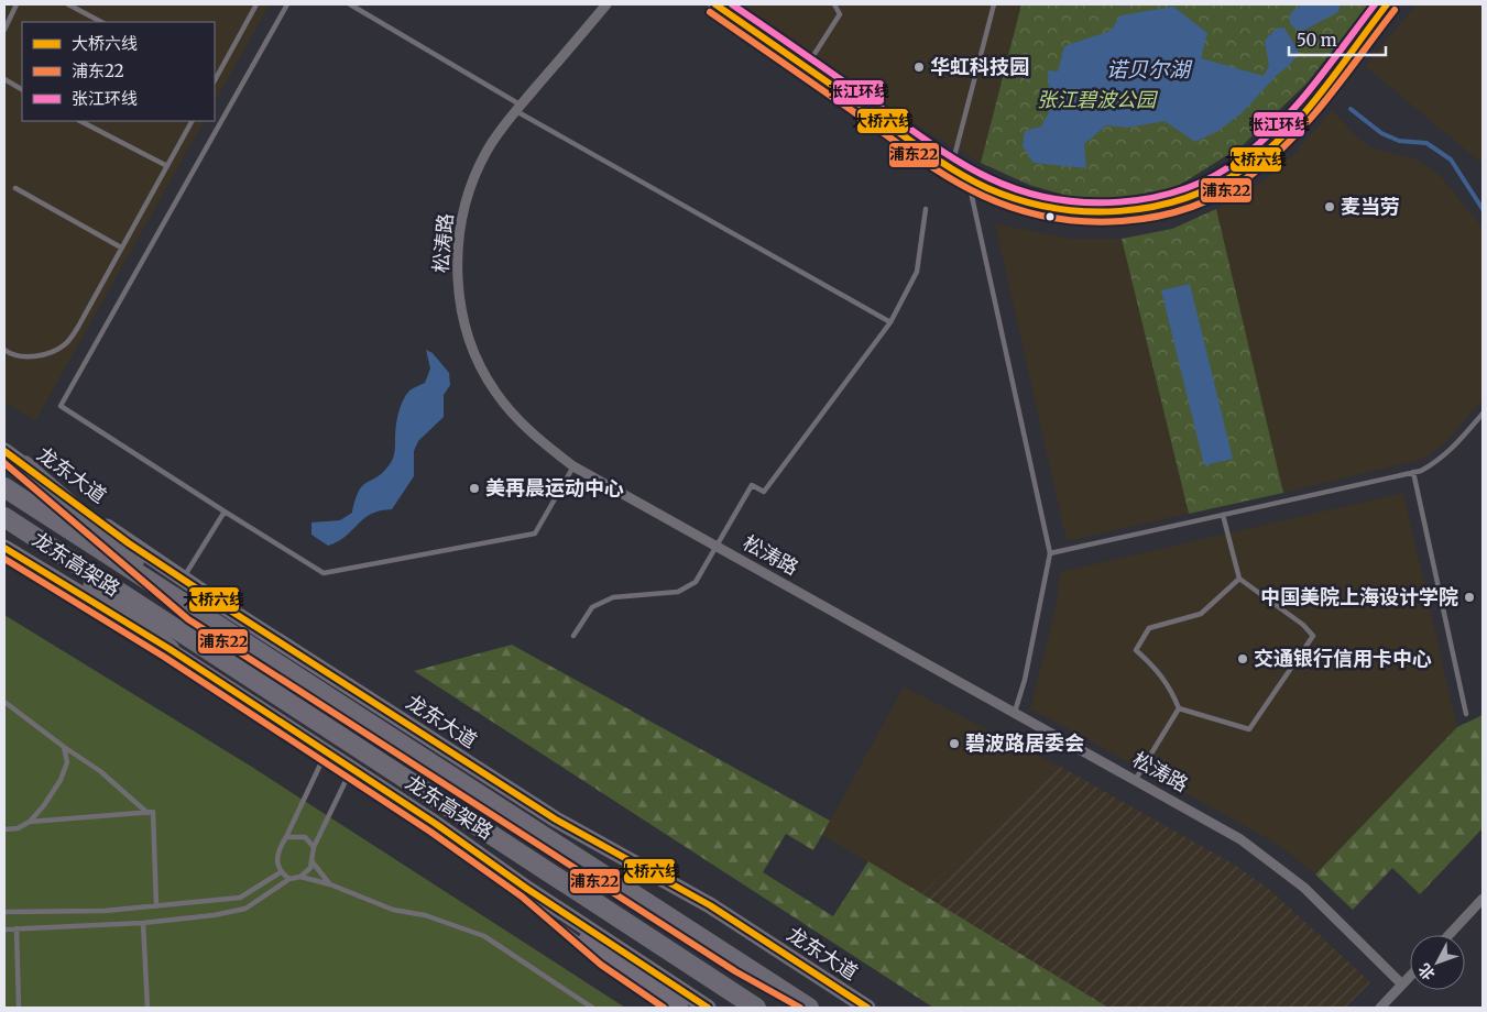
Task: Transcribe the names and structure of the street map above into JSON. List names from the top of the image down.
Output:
{
  "streets": {
    "highway": ["龙东高架路"],
    "main road": ["龙东大道"],
    "street": ["松涛路"]
  },
  "water": ["诺贝尔湖"],
  "parks": ["张江碧波公园"],
  "places": [
    "华虹科技园",
    "麦当劳",
    "美再晨运动中心",
    "中国美院上海设计学院",
    "交通银行信用卡中心",
    "碧波路居委会"
  ],
  "lines": ["transit line 大桥六线", "transit line 张江环线", "transit line 浦东22"],
  "legend": ["大桥六线", "浦东22", "张江环线"],
  "scale_bar": "50 m",
  "north": "bottom left"
}
